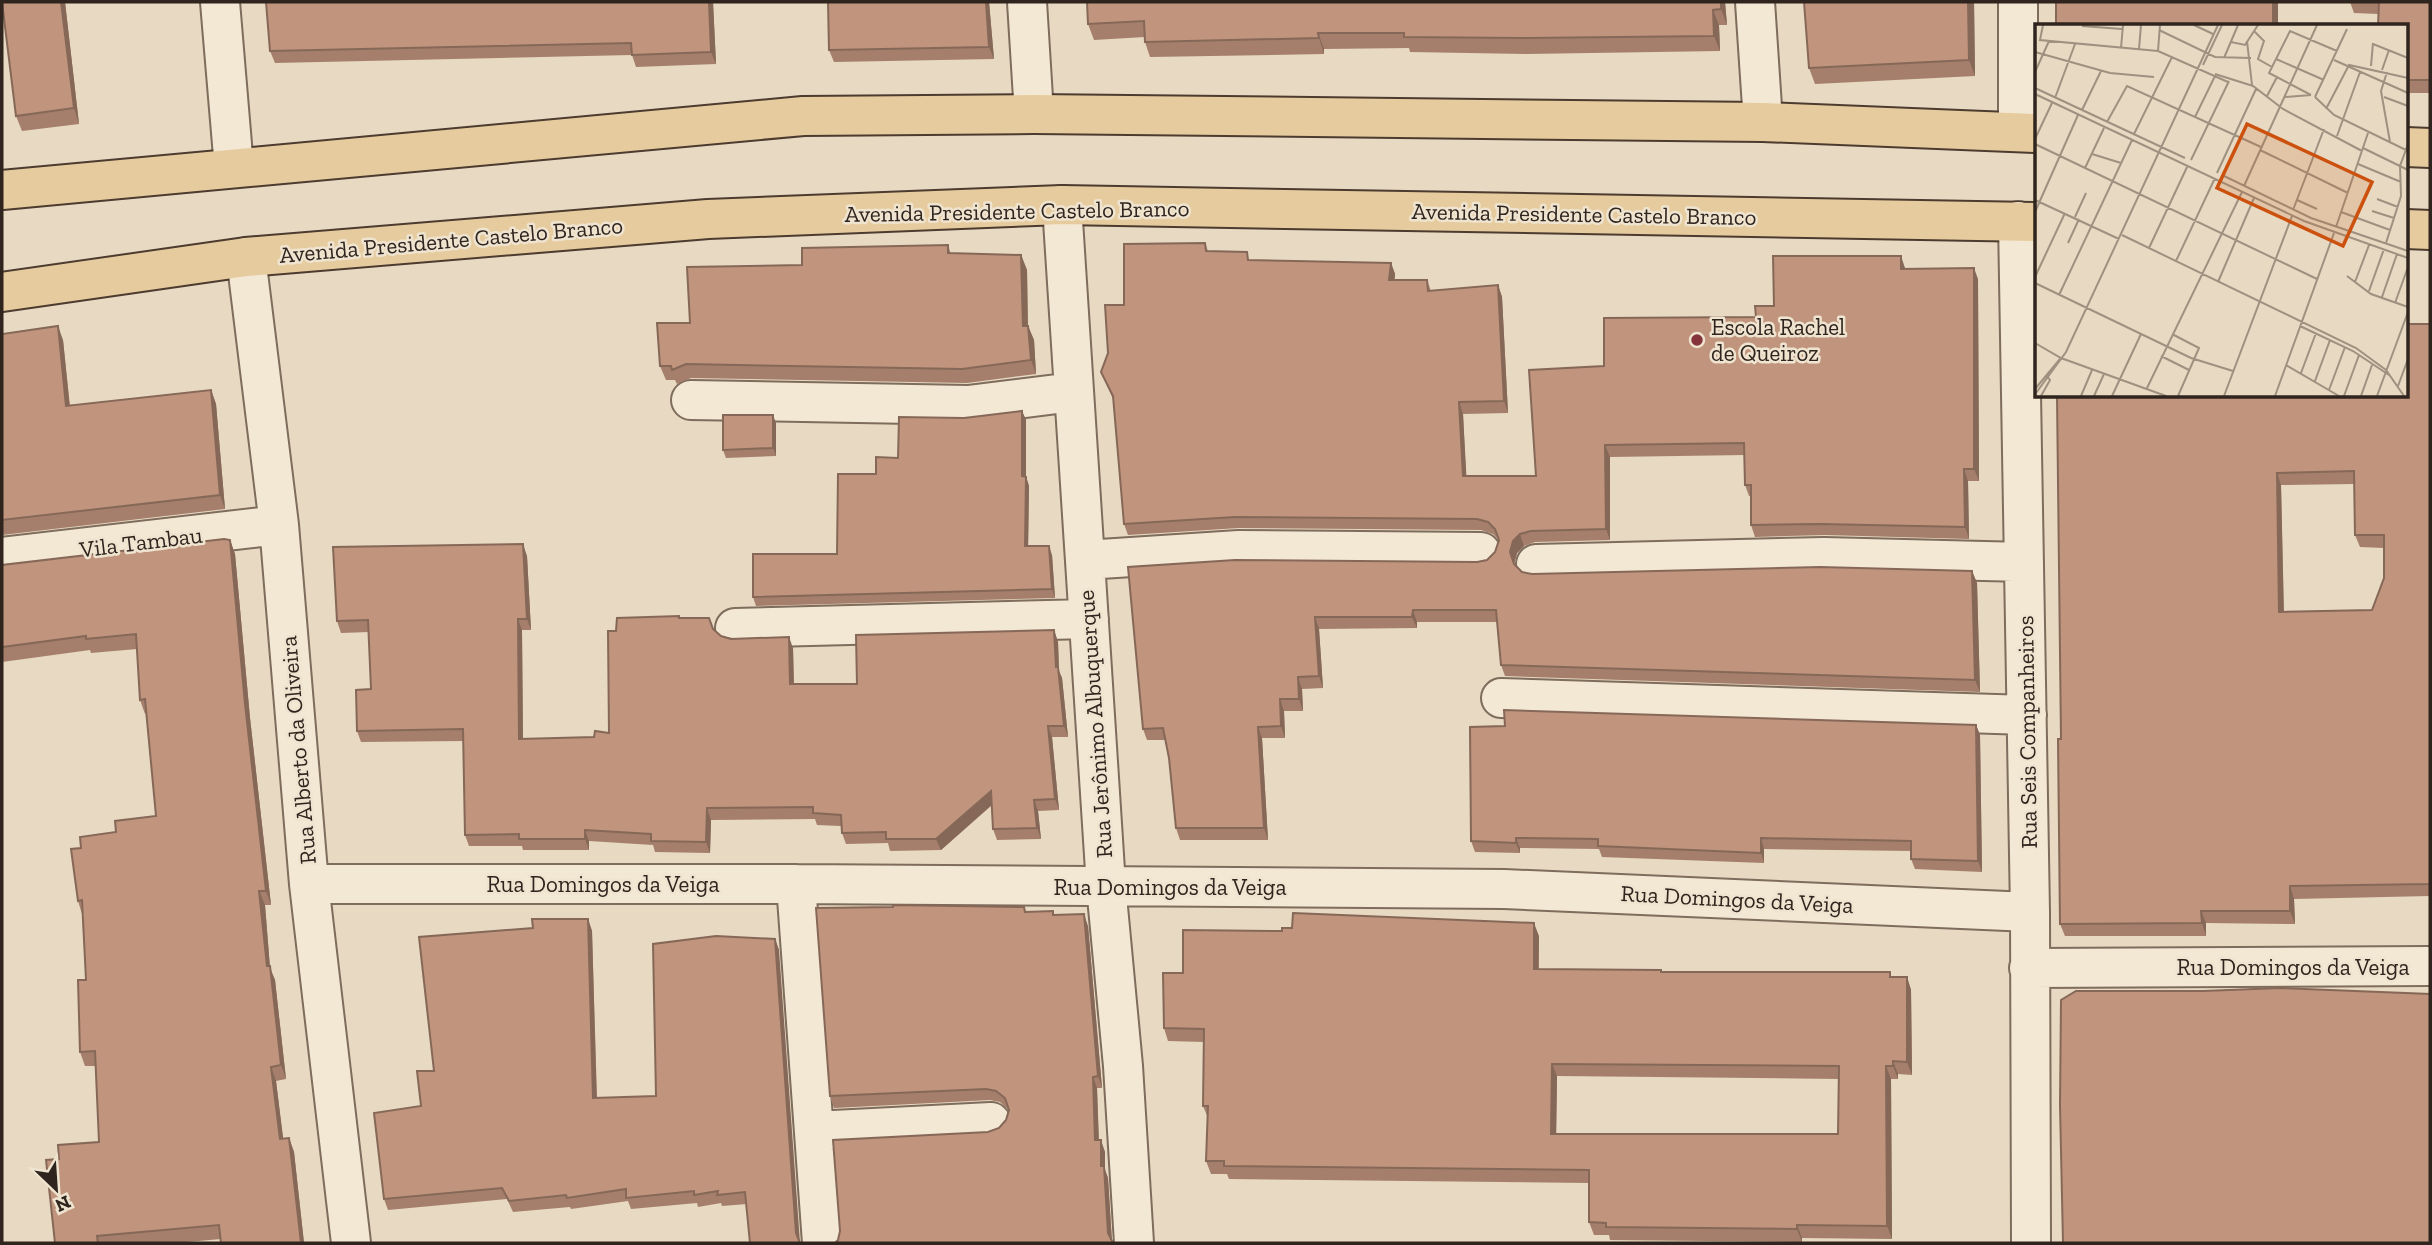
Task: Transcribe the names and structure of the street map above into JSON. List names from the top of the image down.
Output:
{
  "streets": {
    "main road": ["Avenida Presidente Castelo Branco"],
    "street": [
      "Vila Tambau",
      "Rua Jerônimo Albuquerque",
      "Rua Seis Companheiros",
      "Rua Alberto da Oliveira",
      "Rua Domingos da Veiga"
    ]
  },
  "crossings": [
    ["Avenida Presidente Castelo Branco", "Rua Jerônimo Albuquerque"],
    ["Avenida Presidente Castelo Branco", "Rua Seis Companheiros"],
    ["Avenida Presidente Castelo Branco", "Rua Alberto da Oliveira"],
    ["Vila Tambau", "Rua Alberto da Oliveira"],
    ["Rua Jerônimo Albuquerque", "Rua Domingos da Veiga"],
    ["Rua Seis Companheiros", "Rua Domingos da Veiga"],
    ["Rua Alberto da Oliveira", "Rua Domingos da Veiga"]
  ],
  "places": ["Escola Rachel de Queiroz"],
  "north": "bottom right"
}
